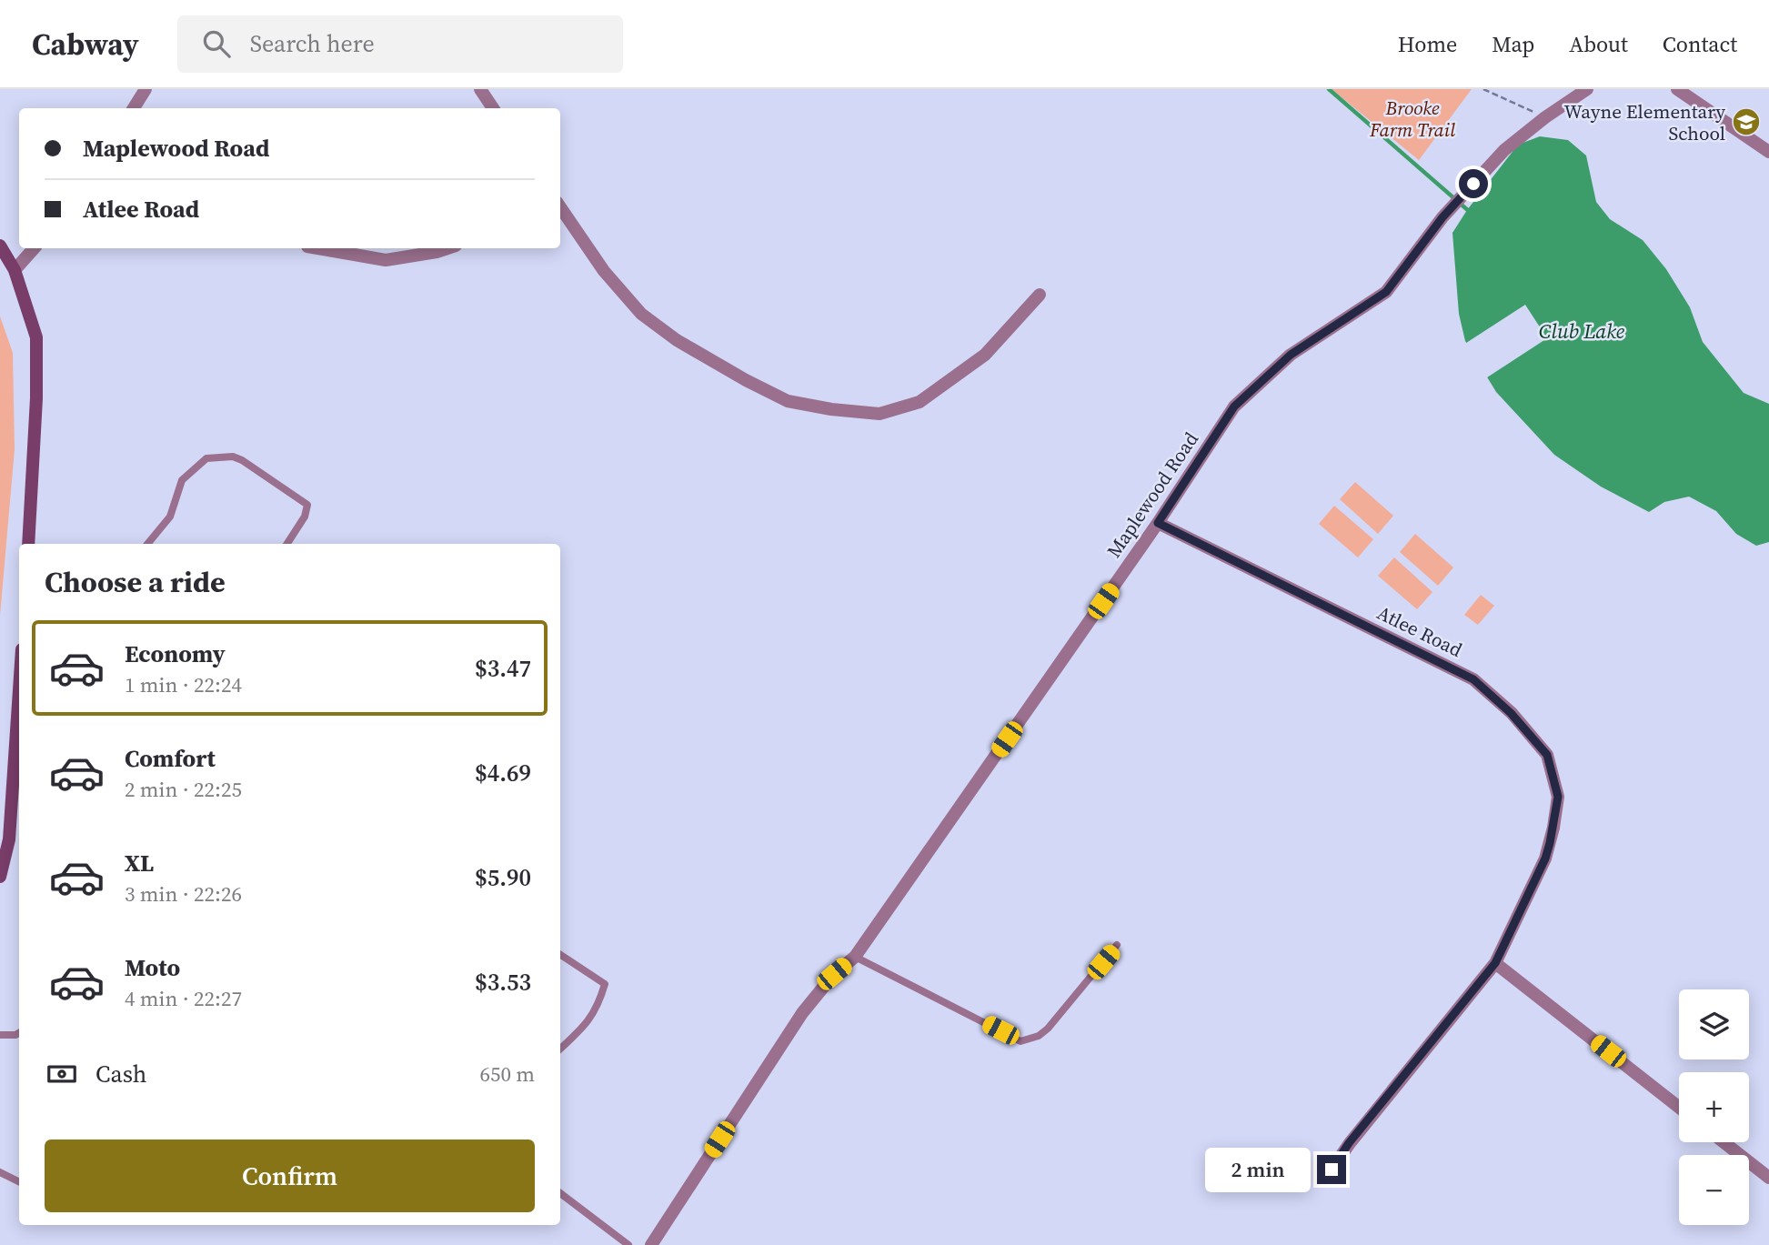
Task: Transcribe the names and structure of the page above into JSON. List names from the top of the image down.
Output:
{
  "streets": {
    "street": ["Maplewood Road", "Atlee Road"]
  },
  "crossings": [
    ["Maplewood Road", "Atlee Road"]
  ],
  "water": ["Club Lake"],
  "parks": ["Brooke Farm Trail"],
  "places": {
    "school or university": ["Wayne Elementary School"]
  },
  "page": {
    "header": "Cabway",
    "search": "Search here",
    "nav": [
      "Home",
      "Map",
      "About",
      "Contact"
    ],
    "banner": ["Maplewood Road", "Atlee Road"],
    "heading": "Choose a ride",
    "list": [
      {
        "name": "Economy",
        "note": "1 min · 22:24",
        "value": "$3.47"
      },
      {
        "name": "Comfort",
        "note": "2 min · 22:25",
        "value": "$4.69"
      },
      {
        "name": "XL",
        "note": "3 min · 22:26",
        "value": "$5.90"
      },
      {
        "name": "Moto",
        "note": "4 min · 22:27",
        "value": "$3.53"
      }
    ],
    "map_buttons": ["+", "−"],
    "pay": ["Cash", "650 m"],
    "buttons": "Confirm",
    "bubble": "2 min"
  }
}
